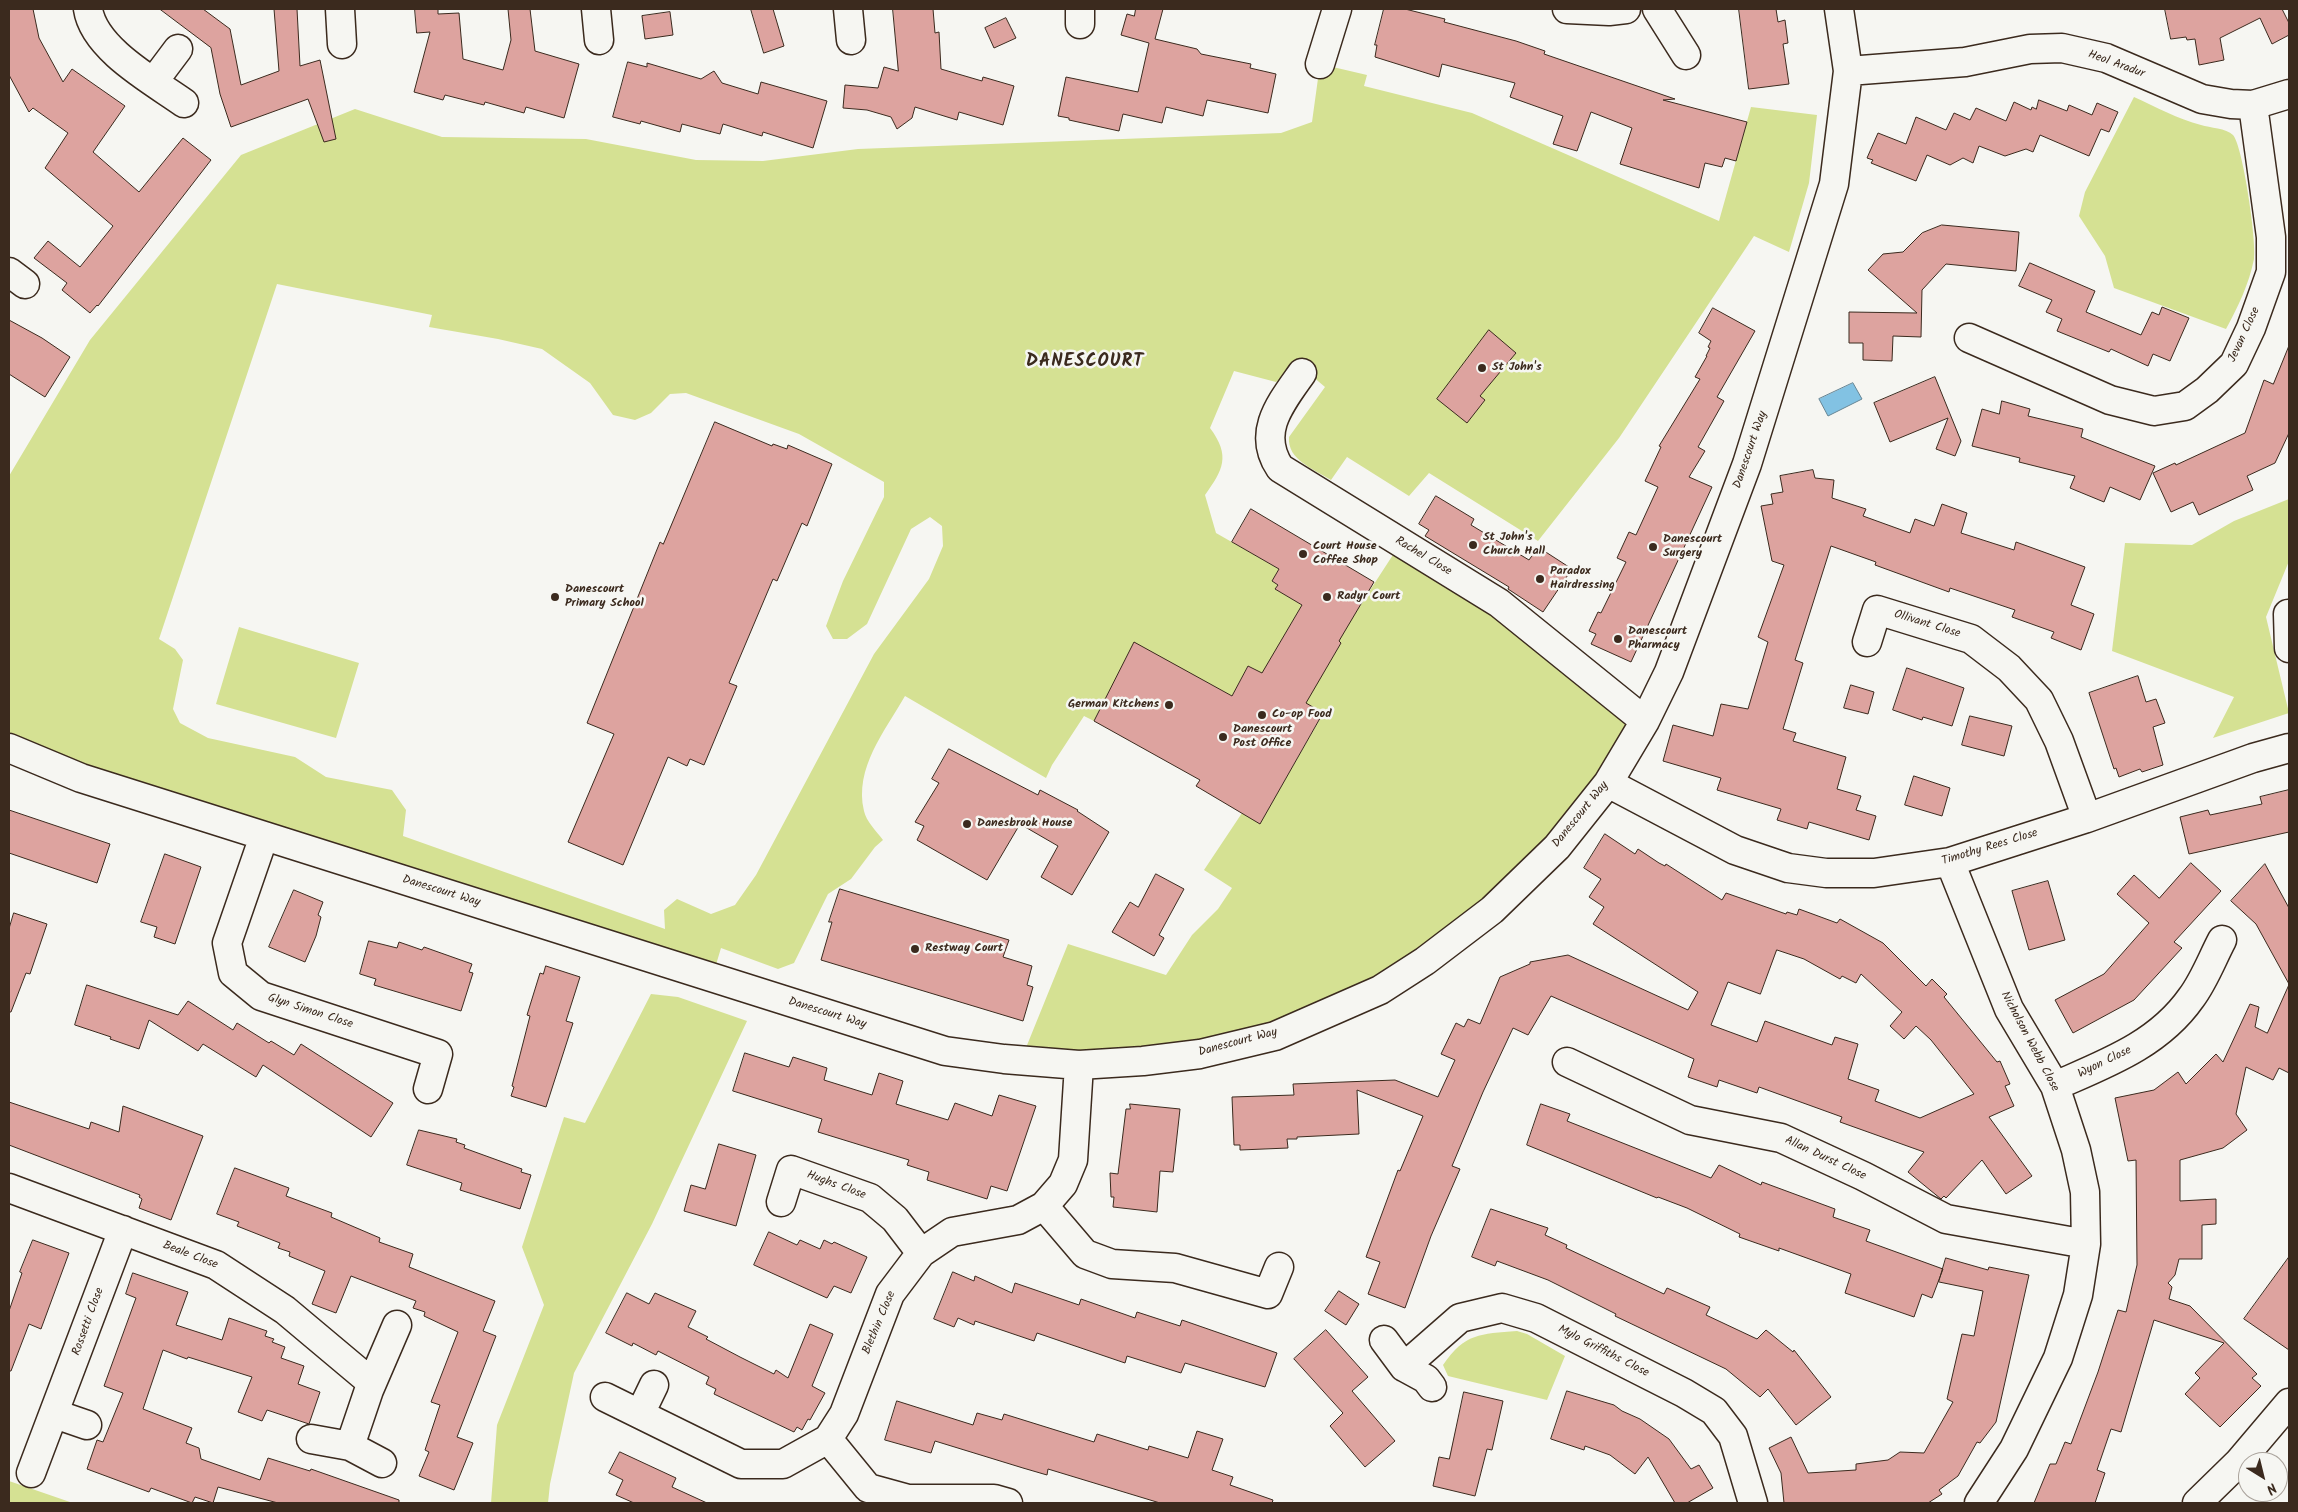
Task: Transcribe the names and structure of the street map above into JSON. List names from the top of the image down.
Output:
{
  "streets": {
    "street": [
      "Heol Aradur",
      "Jevan Close",
      "Danescourt Way",
      "Rachel Close",
      "Ollivant Close",
      "Timothy Rees Close",
      "Glyn Simon Close",
      "Nicholson Webb Close",
      "Wyon Close",
      "Allan Durst Close",
      "Hughs Close",
      "Beale Close",
      "Rossetti Close",
      "Blethin Close",
      "Mylo Griffiths Close"
    ]
  },
  "crossings": [
    ["Heol Aradur", "Jevan Close"],
    ["Heol Aradur", "Danescourt Way"],
    ["Danescourt Way", "Rachel Close"],
    ["Danescourt Way", "Timothy Rees Close"],
    ["Danescourt Way", "Glyn Simon Close"],
    ["Danescourt Way", "Blethin Close"],
    ["Ollivant Close", "Timothy Rees Close"],
    ["Timothy Rees Close", "Nicholson Webb Close"],
    ["Nicholson Webb Close", "Wyon Close"],
    ["Nicholson Webb Close", "Allan Durst Close"],
    ["Hughs Close", "Blethin Close"],
    ["Beale Close", "Rossetti Close"]
  ],
  "districts": ["DANESCOURT"],
  "places": [
    "St John's",
    "St John's Church Hall",
    "Danescourt Surgery",
    "Court House Coffee Shop",
    "Paradox Hairdressing",
    "Danescourt Primary School",
    "Radyr Court",
    "Danescourt Pharmacy",
    "German Kitchens",
    "Co-op Food",
    "Danescourt Post Office",
    "Danesbrook House",
    "Restway Court"
  ],
  "north": "bottom right"
}
